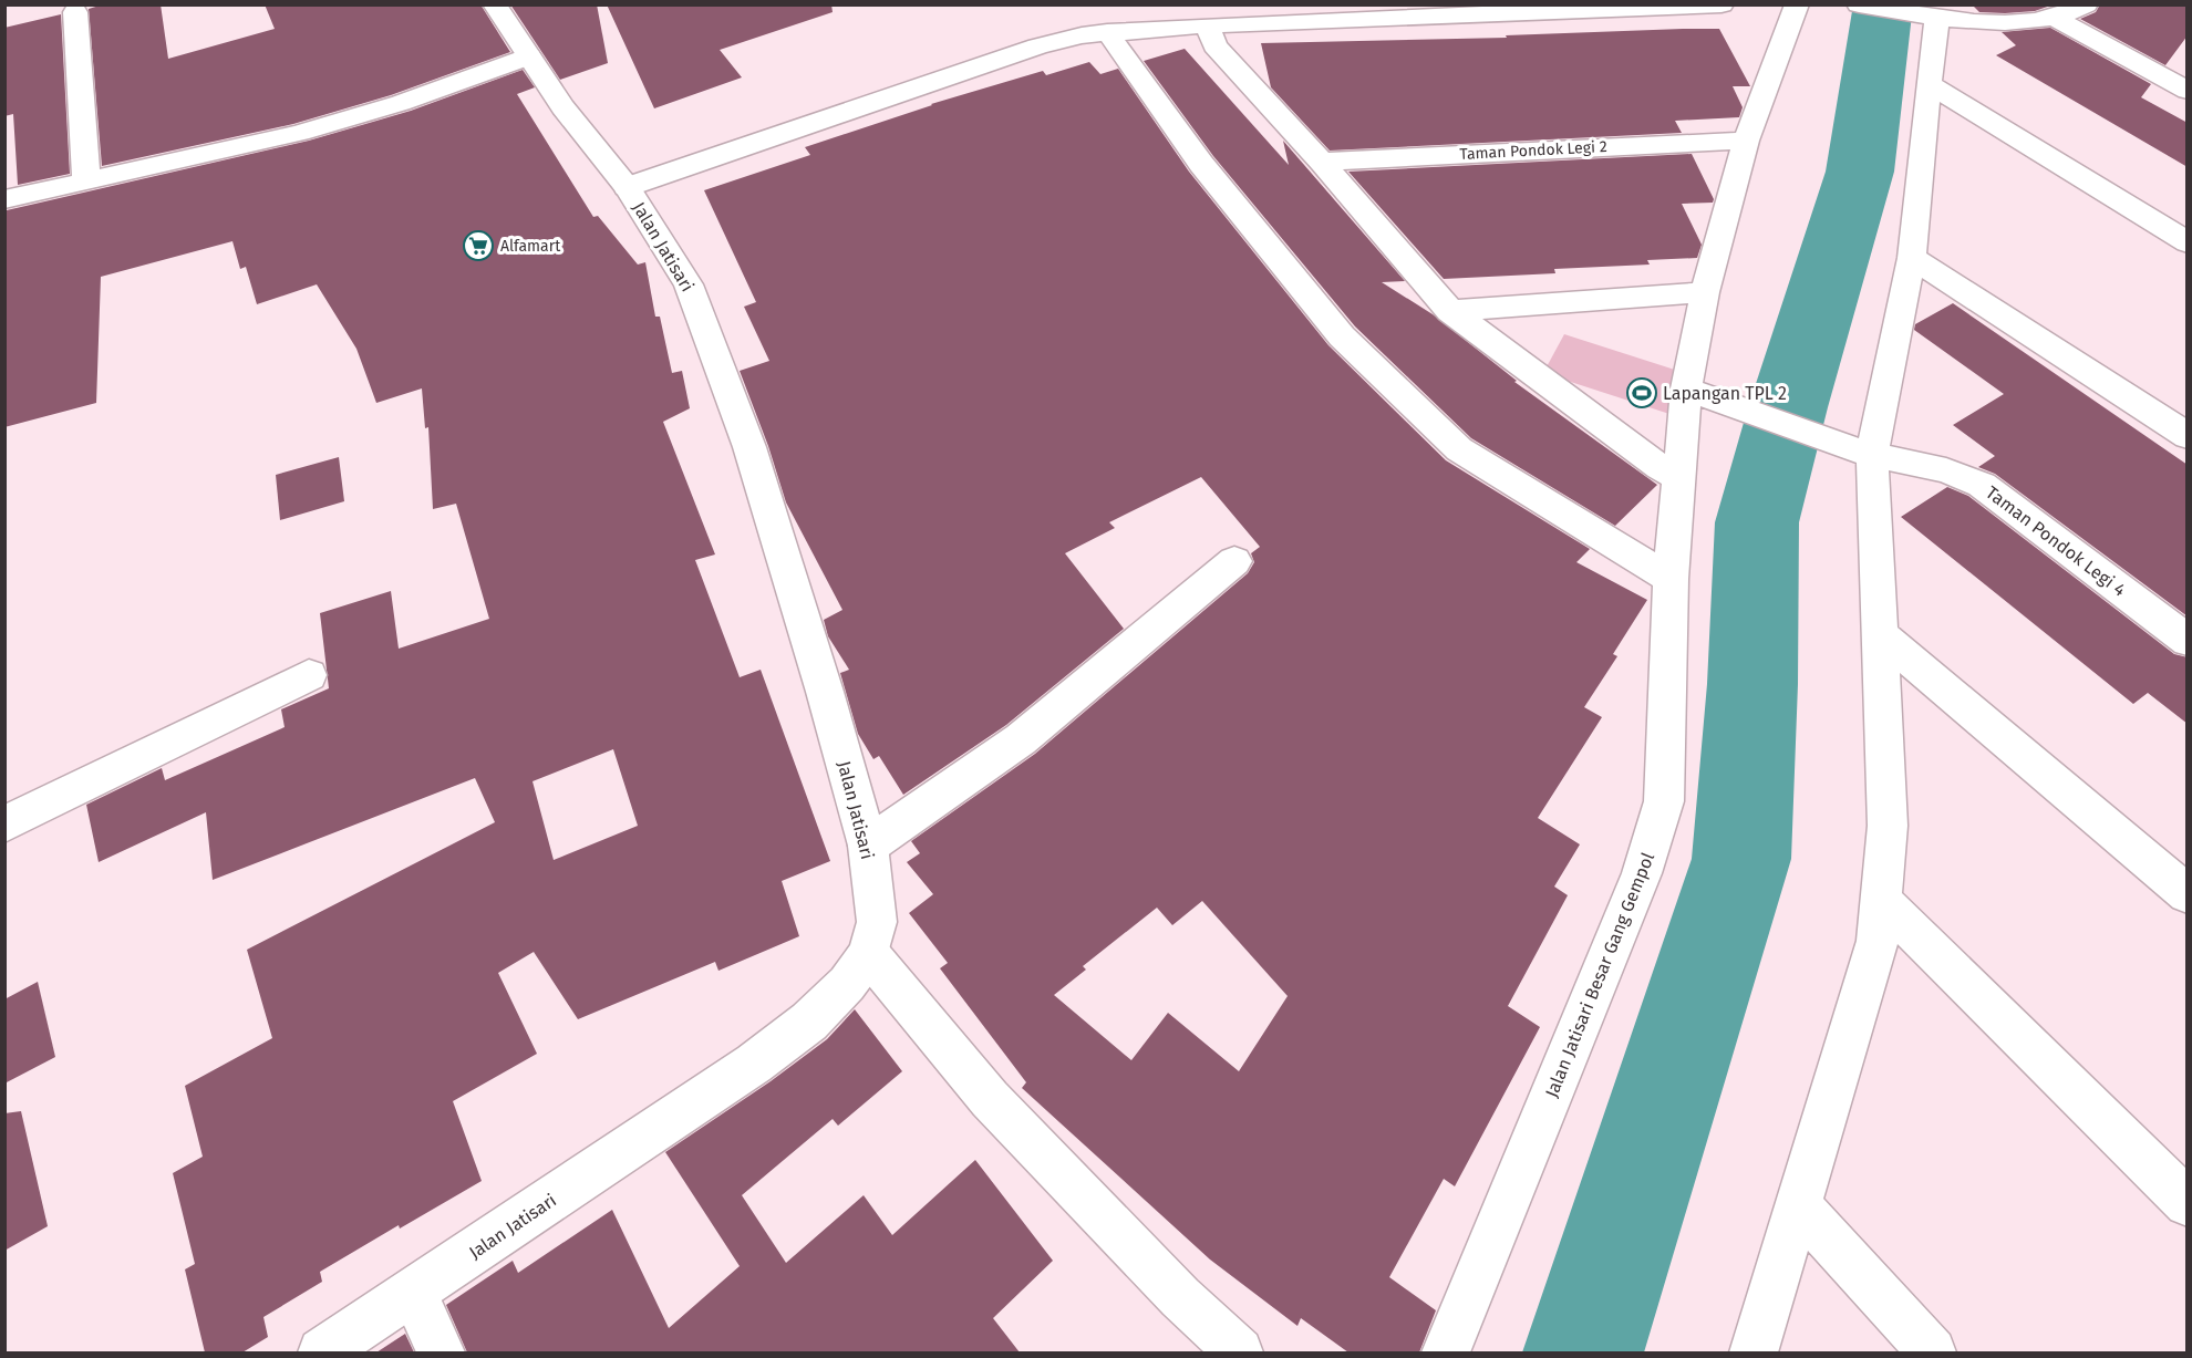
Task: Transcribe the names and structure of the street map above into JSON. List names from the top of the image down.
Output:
{
  "streets": {
    "street": [
      "Taman Pondok Legi 2",
      "Jalan Jatisari",
      "Taman Pondok Legi 4",
      "Jalan Jatisari Besar Gang Gempol"
    ]
  },
  "places": {
    "supermarket": ["Alfamart"],
    "sports": ["Lapangan TPL 2"]
  }
}
